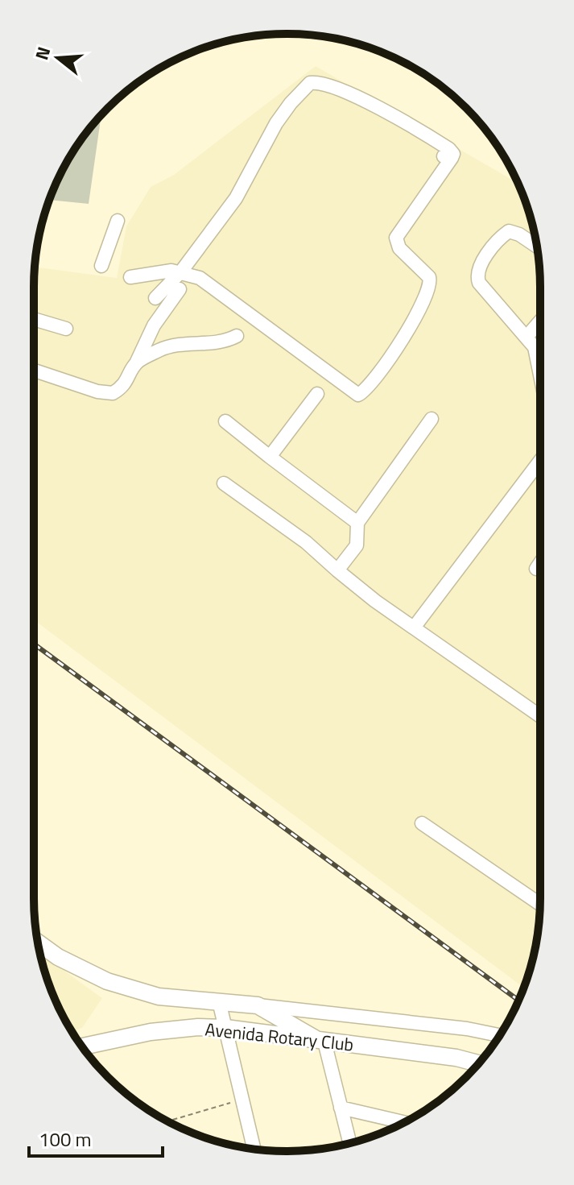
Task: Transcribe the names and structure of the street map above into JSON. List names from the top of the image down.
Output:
{
  "streets": {
    "main road": ["Avenida Rotary Club"]
  },
  "scale_bar": "100 m",
  "north": "left"
}
